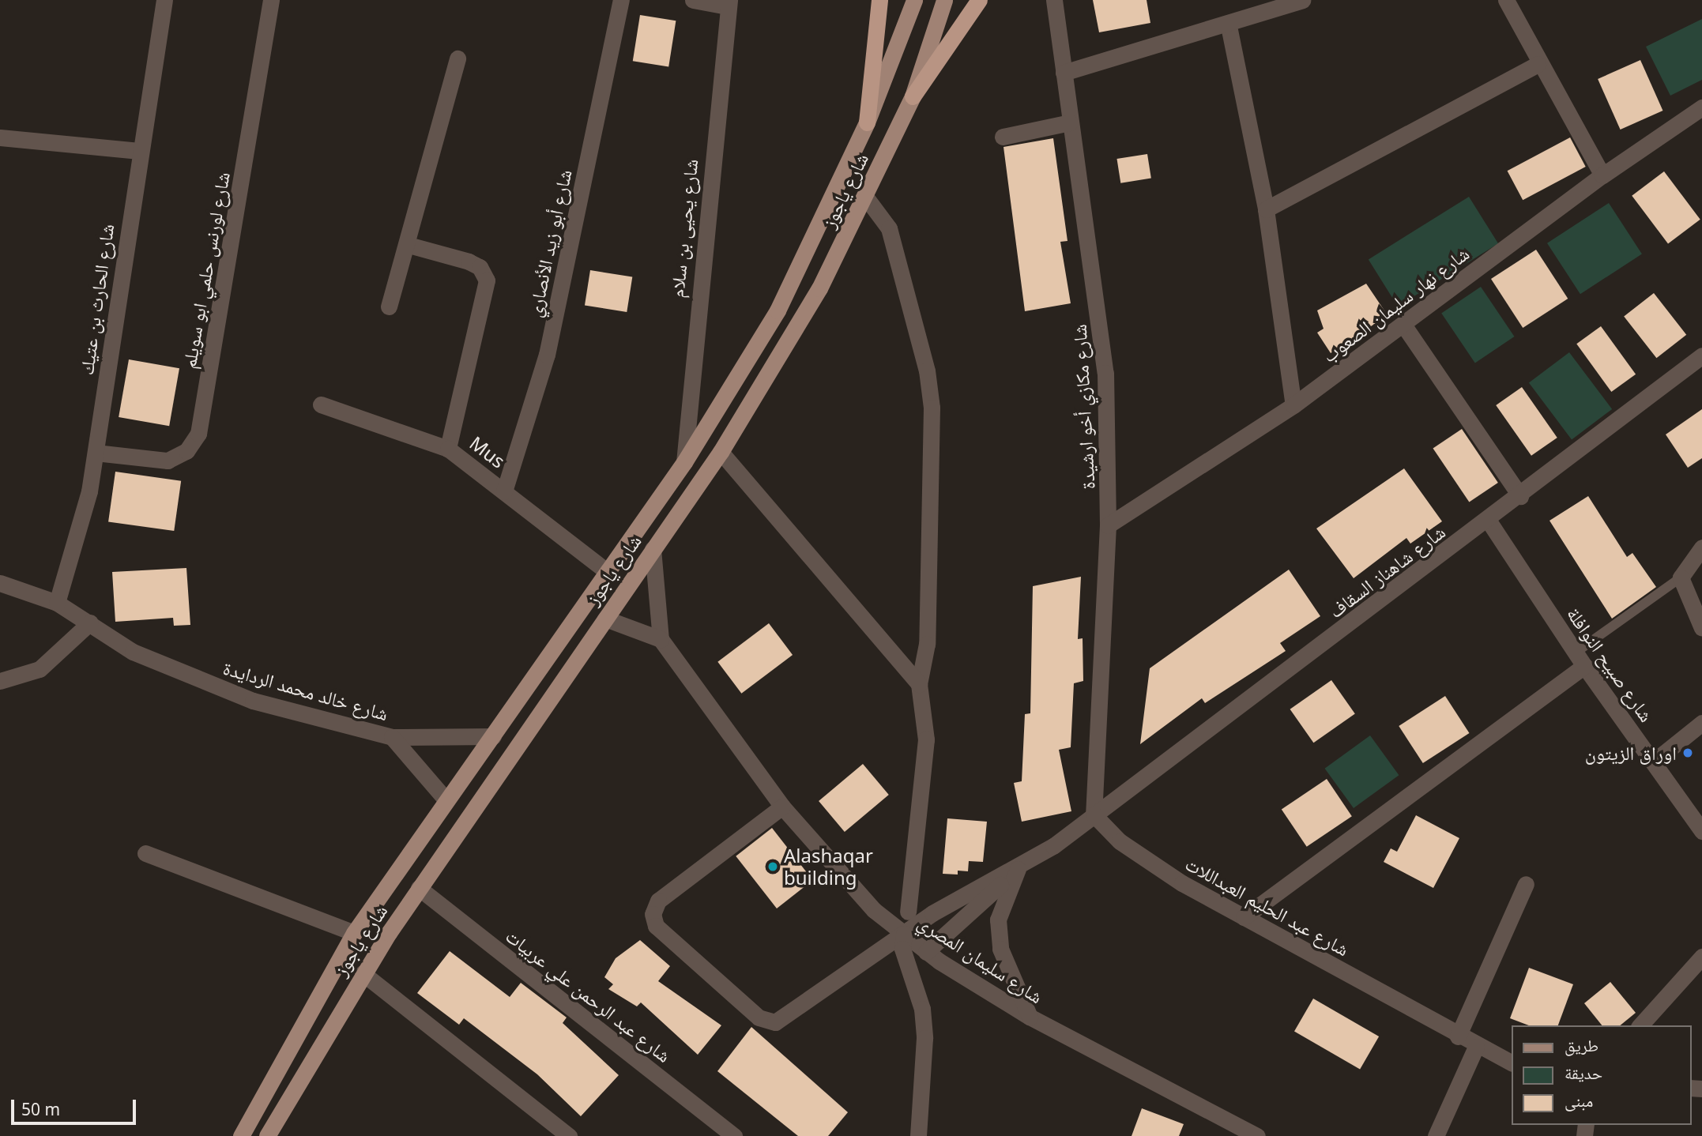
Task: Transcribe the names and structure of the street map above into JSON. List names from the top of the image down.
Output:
{
  "streets": {
    "main road": ["شارع ياجوز"],
    "street": [
      "شارع يحيى بن سلام",
      "شارع أبو زيد الأنصاري",
      "شارع لورنس حلمي ابو سويلم",
      "شارع الحارث بن عتيك",
      "شارع نهار سليمان الصعوب",
      "شارع مكازي أخو ارشيدة",
      "Mus",
      "شارع شاهناز السقاف",
      "شارع صبيح النوافلة",
      "شارع خالد محمد الردايدة",
      "شارع عبد الحليم العبداللات",
      "شارع سليمان المصري",
      "شارع عبد الرحمن علي عربيات"
    ]
  },
  "crossings": [
    ["شارع ياجوز", "شارع يحيى بن سلام"],
    ["شارع ياجوز", "Mus"],
    ["شارع ياجوز", "شارع خالد محمد الردايدة"],
    ["شارع ياجوز", "شارع عبد الرحمن علي عربيات"],
    ["شارع أبو زيد الأنصاري", "Mus"],
    ["شارع لورنس حلمي ابو سويلم", "شارع الحارث بن عتيك"],
    ["شارع الحارث بن عتيك", "شارع خالد محمد الردايدة"],
    ["شارع نهار سليمان الصعوب", "شارع مكازي أخو ارشيدة"],
    ["شارع مكازي أخو ارشيدة", "شارع شاهناز السقاف"],
    ["شارع مكازي أخو ارشيدة", "شارع عبد الحليم العبداللات"],
    ["شارع شاهناز السقاف", "شارع صبيح النوافلة"],
    ["شارع شاهناز السقاف", "شارع عبد الحليم العبداللات"]
  ],
  "places": ["اوراق الزيتون", "Alashaqar building"],
  "legend": ["طريق", "حديقة", "مبنى"],
  "scale_bar": "50 m"
}
